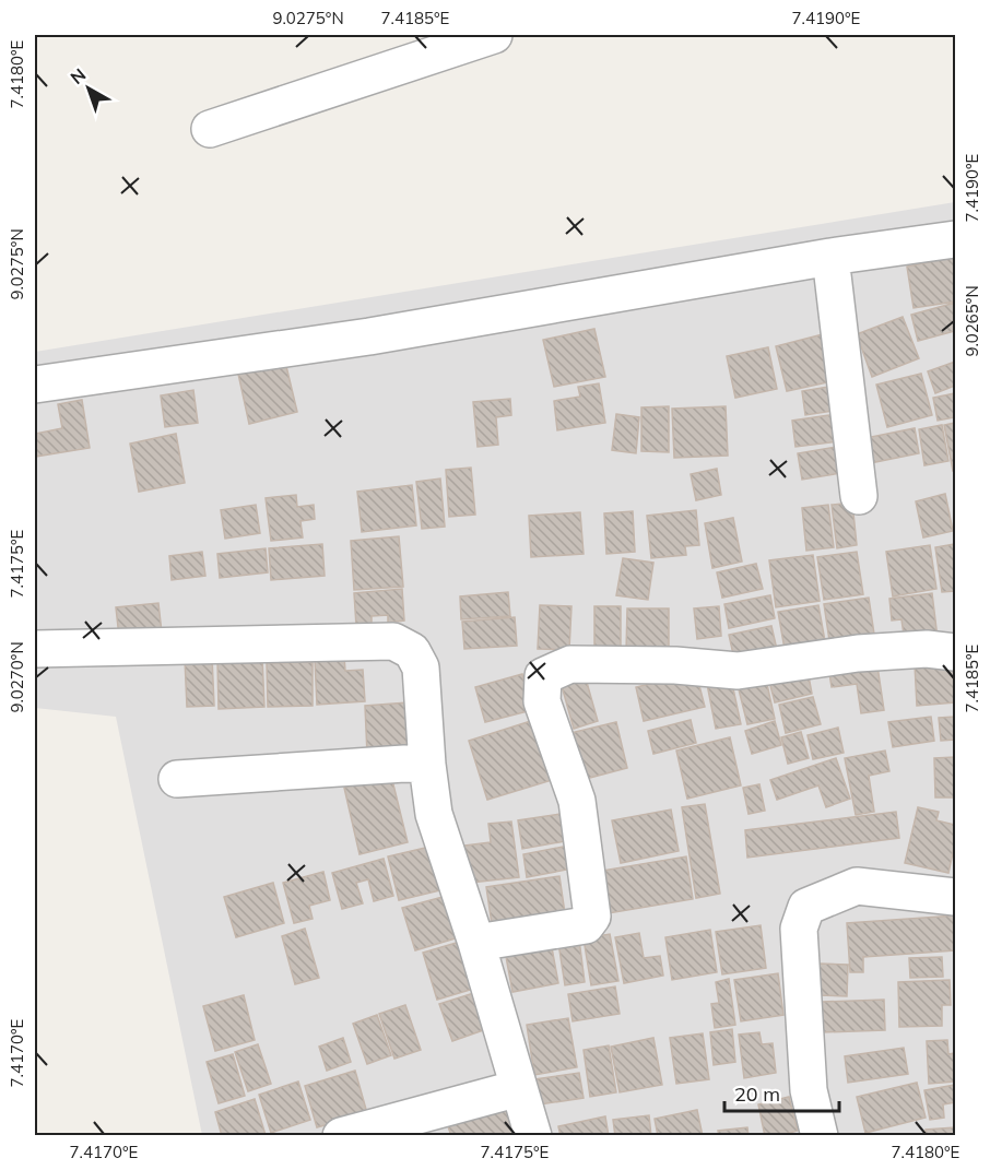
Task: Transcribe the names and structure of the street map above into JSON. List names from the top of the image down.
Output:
{
  "scale_bar": "20 m",
  "north": "top left",
  "coordinates": [
    "9.0275°N",
    "7.4185°E",
    "7.4190°E",
    "7.4180°E",
    "9.0265°N",
    "7.4175°E",
    "9.0270°N",
    "7.4170°E"
  ]
}
